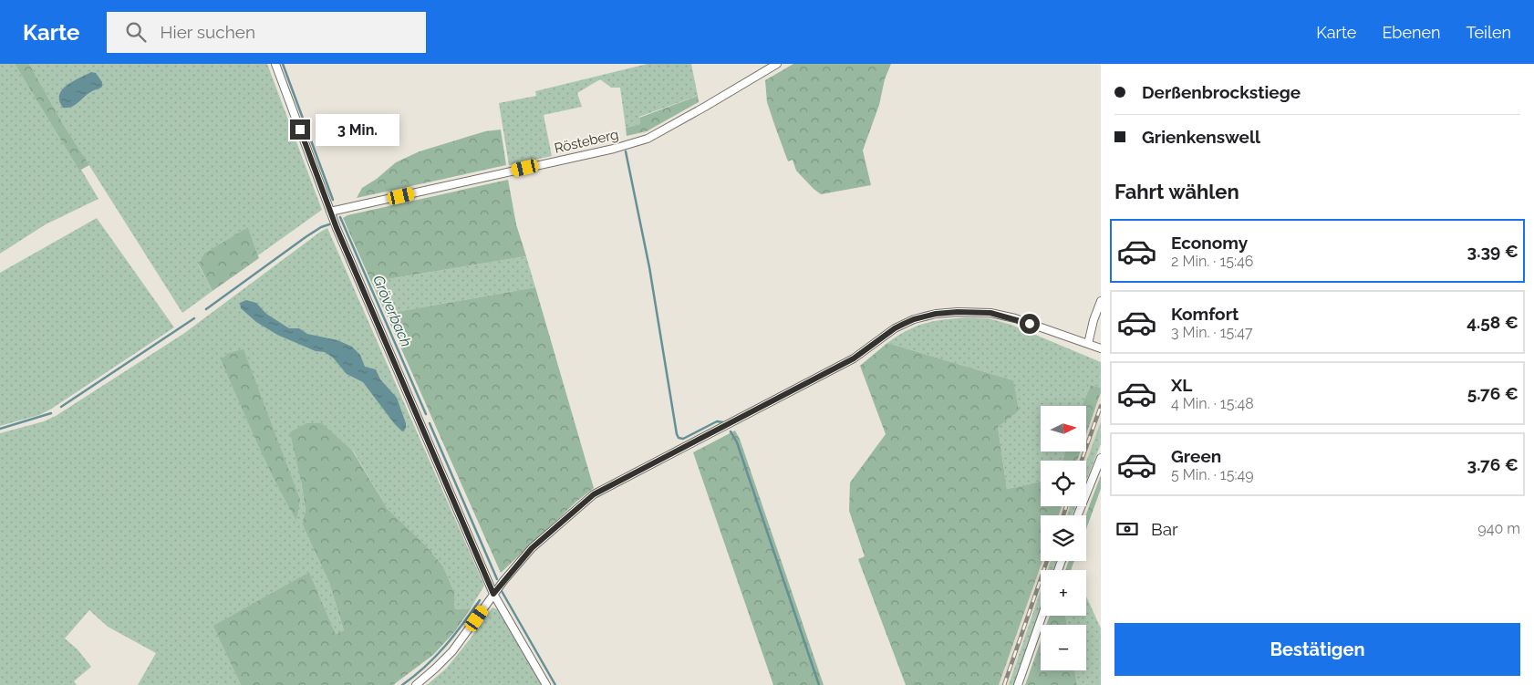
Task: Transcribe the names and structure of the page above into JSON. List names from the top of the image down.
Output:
{
  "streets": {
    "street": ["Rösteberg"]
  },
  "water": ["Gröverbach"],
  "north": "right",
  "page": {
    "header": "Karte",
    "search": "Hier suchen",
    "nav": ["Karte", "Ebenen", "Teilen"],
    "banner": ["Derßenbrockstiege", "Grienkenswell"],
    "bubble": "3 Min.",
    "heading": "Fahrt wählen",
    "list": [
      {
        "name": "Economy",
        "note": "2 Min. · 15:46",
        "value": "3.39 €"
      },
      {
        "name": "Komfort",
        "note": "3 Min. · 15:47",
        "value": "4.58 €"
      },
      {
        "name": "XL",
        "note": "4 Min. · 15:48",
        "value": "5.76 €"
      },
      {
        "name": "Green",
        "note": "5 Min. · 15:49",
        "value": "3.76 €"
      }
    ],
    "map_buttons": ["+", "−"],
    "pay": ["Bar", "940 m"],
    "buttons": "Bestätigen"
  }
}
